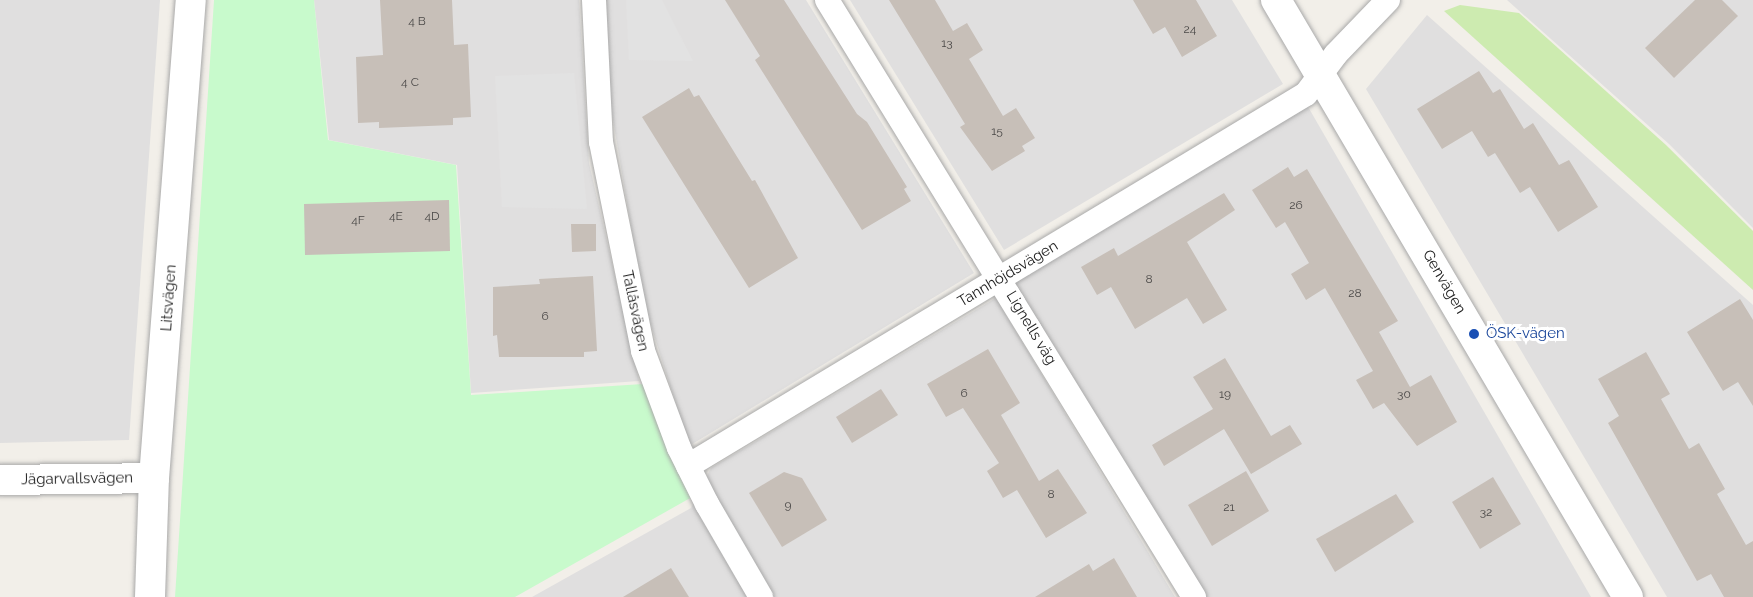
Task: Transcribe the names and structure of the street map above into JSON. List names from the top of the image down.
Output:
{
  "streets": {
    "street": [
      "Tannhöjdsvägen",
      "Genvägen",
      "Litsvägen",
      "Tallåsvägen",
      "Lignells väg",
      "Jägarvallsvägen"
    ]
  },
  "crossings": [
    ["Tannhöjdsvägen", "Genvägen"],
    ["Tannhöjdsvägen", "Tallåsvägen"],
    ["Tannhöjdsvägen", "Lignells väg"],
    ["Litsvägen", "Jägarvallsvägen"]
  ],
  "places": ["ÖSK-vägen"],
  "house_numbers": [
    "4 B",
    "24",
    "13",
    "4 C",
    "15",
    "26",
    "4E",
    "4D",
    "4F",
    "8",
    "28",
    "6",
    "6",
    "19",
    "30",
    "8",
    "9",
    "21",
    "32"
  ]
}
